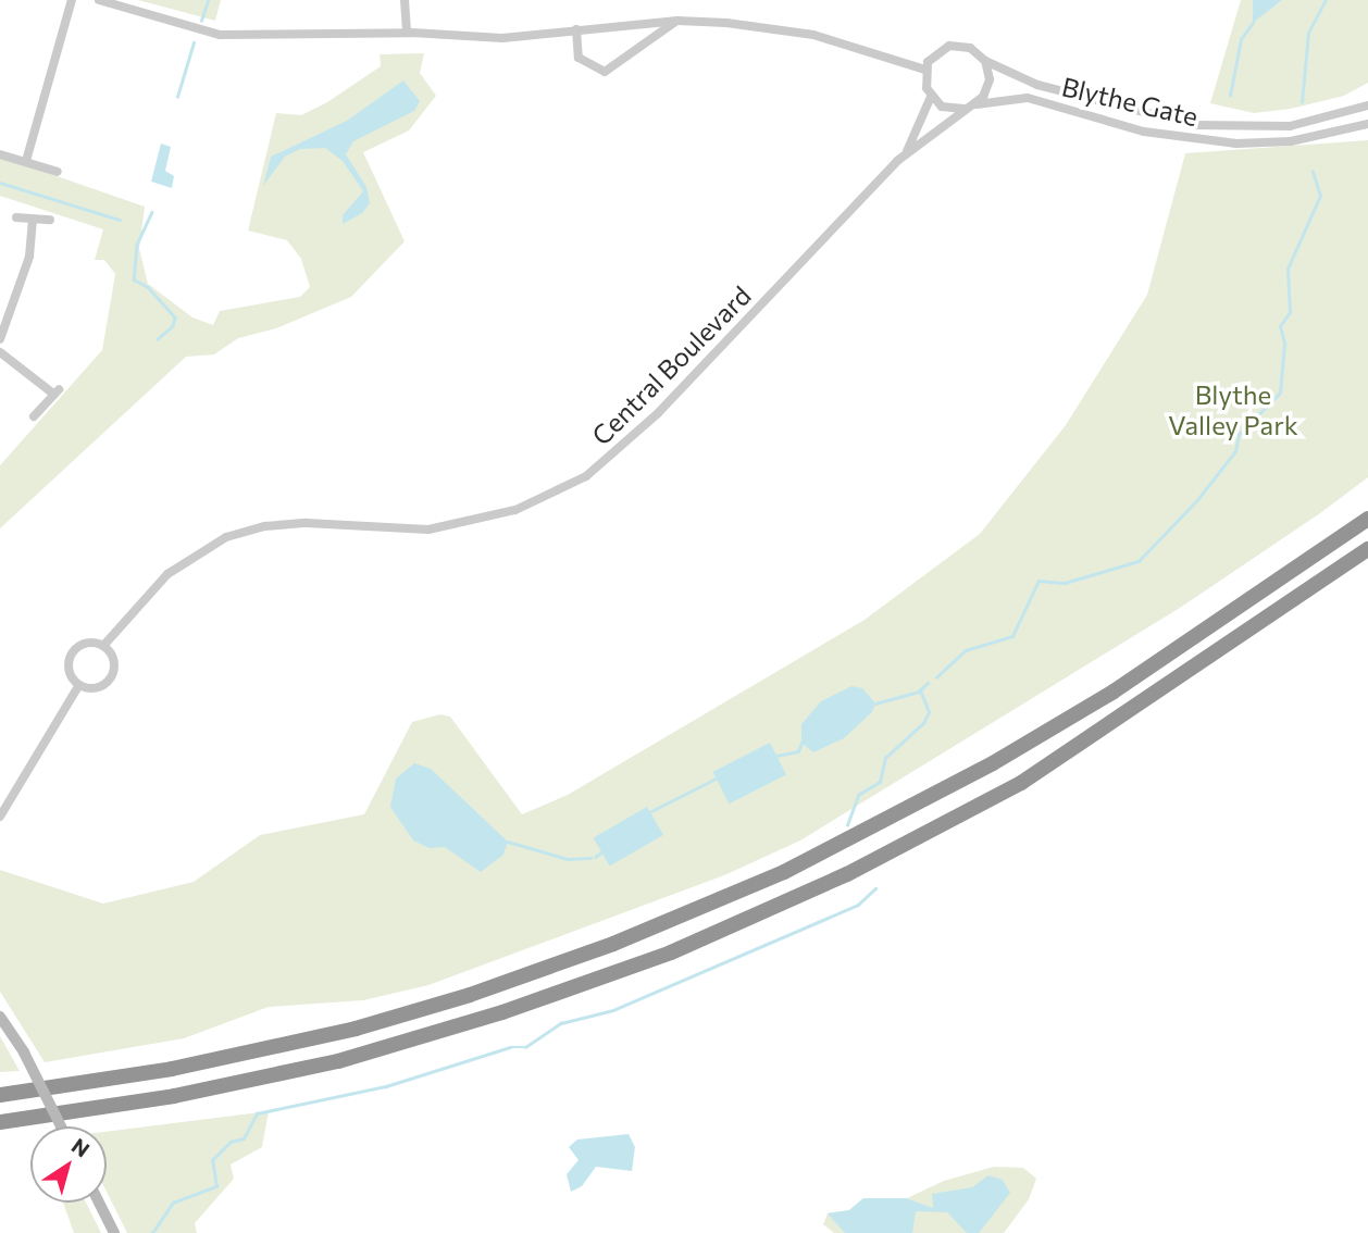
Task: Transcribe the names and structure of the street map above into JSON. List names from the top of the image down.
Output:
{
  "streets": {
    "street": ["Blythe Gate", "Central Boulevard"]
  },
  "parks": ["Blythe Valley Park"],
  "north": "top right"
}
